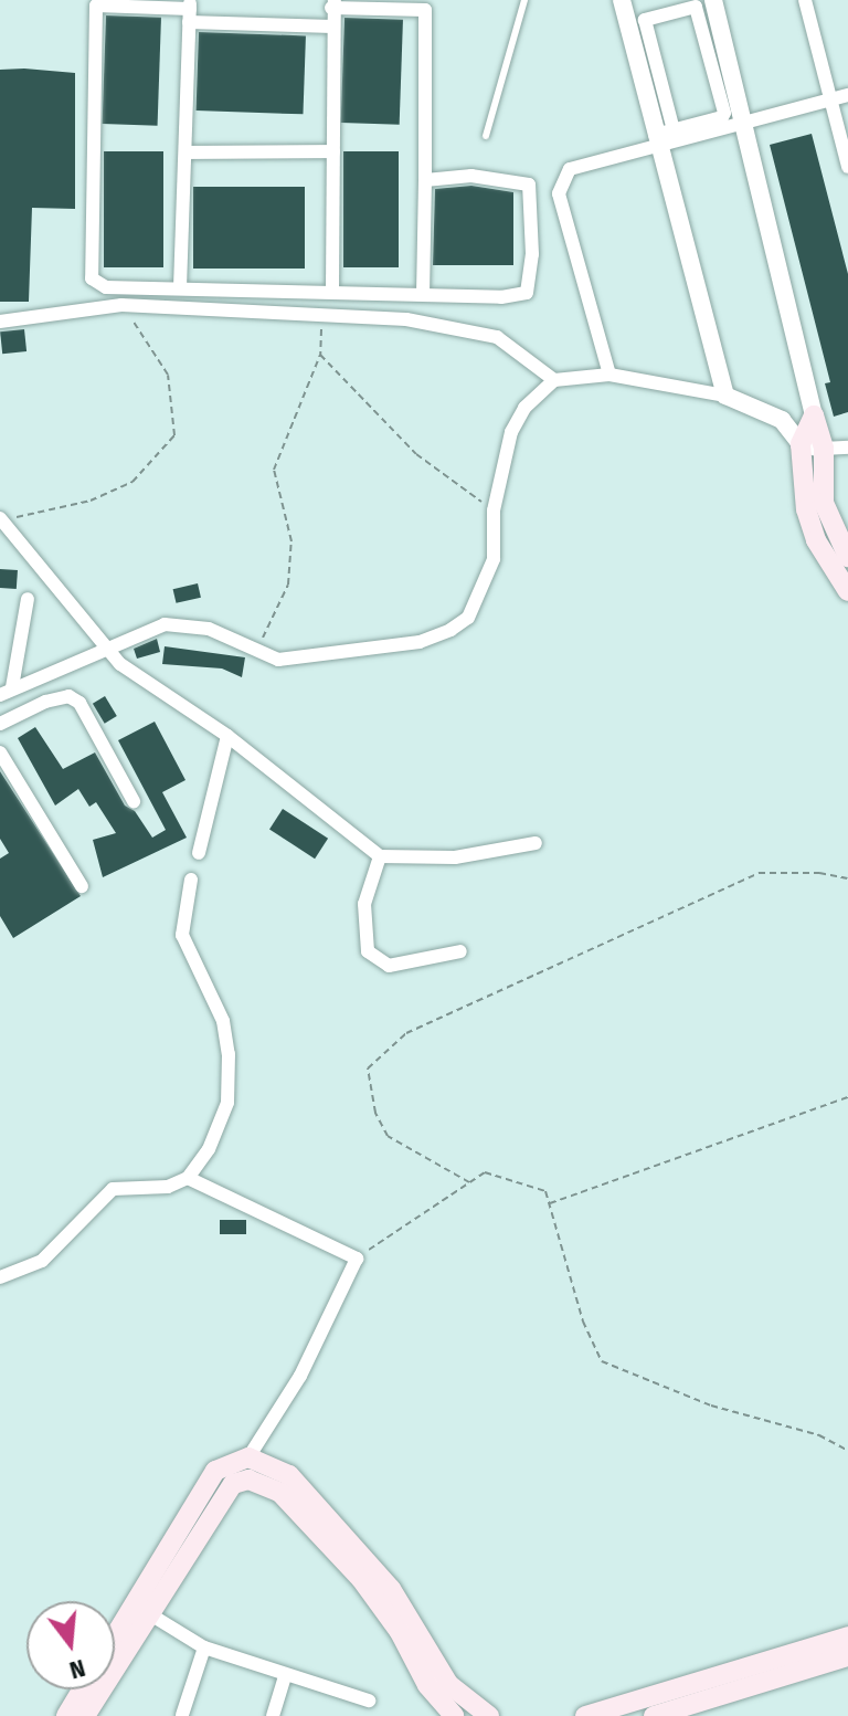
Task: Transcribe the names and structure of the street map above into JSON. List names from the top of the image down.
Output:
{
  "north": "bottom"
}
